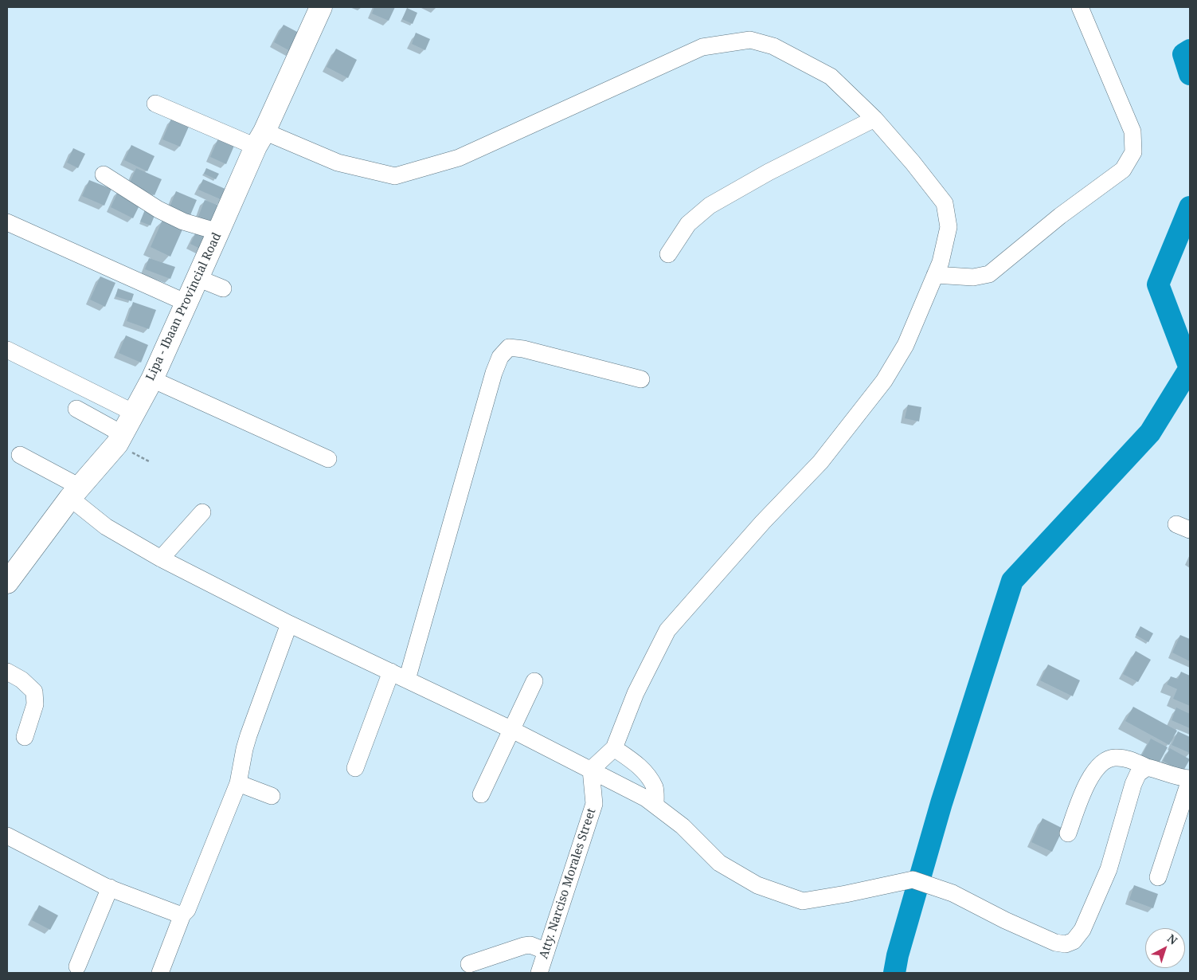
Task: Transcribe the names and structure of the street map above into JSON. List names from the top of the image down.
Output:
{
  "streets": {
    "main road": ["Lipa - Ibaan Provincial Road"],
    "street": ["Atty. Narciso Morales Street"]
  },
  "north": "top right"
}
